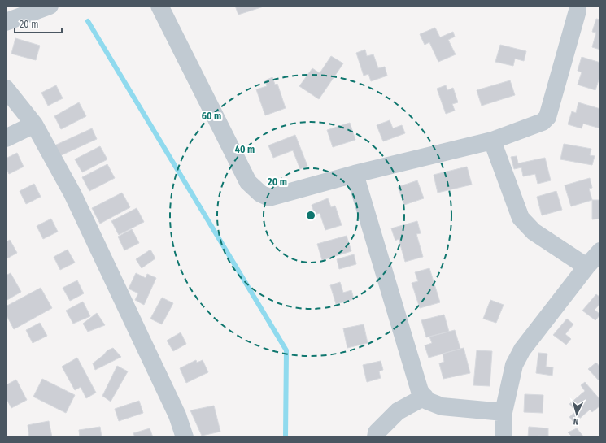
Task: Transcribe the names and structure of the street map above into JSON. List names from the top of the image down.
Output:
{
  "scale_bar": "20 m",
  "north": "bottom",
  "rings": ["60 m", "40 m", "20 m"]
}
